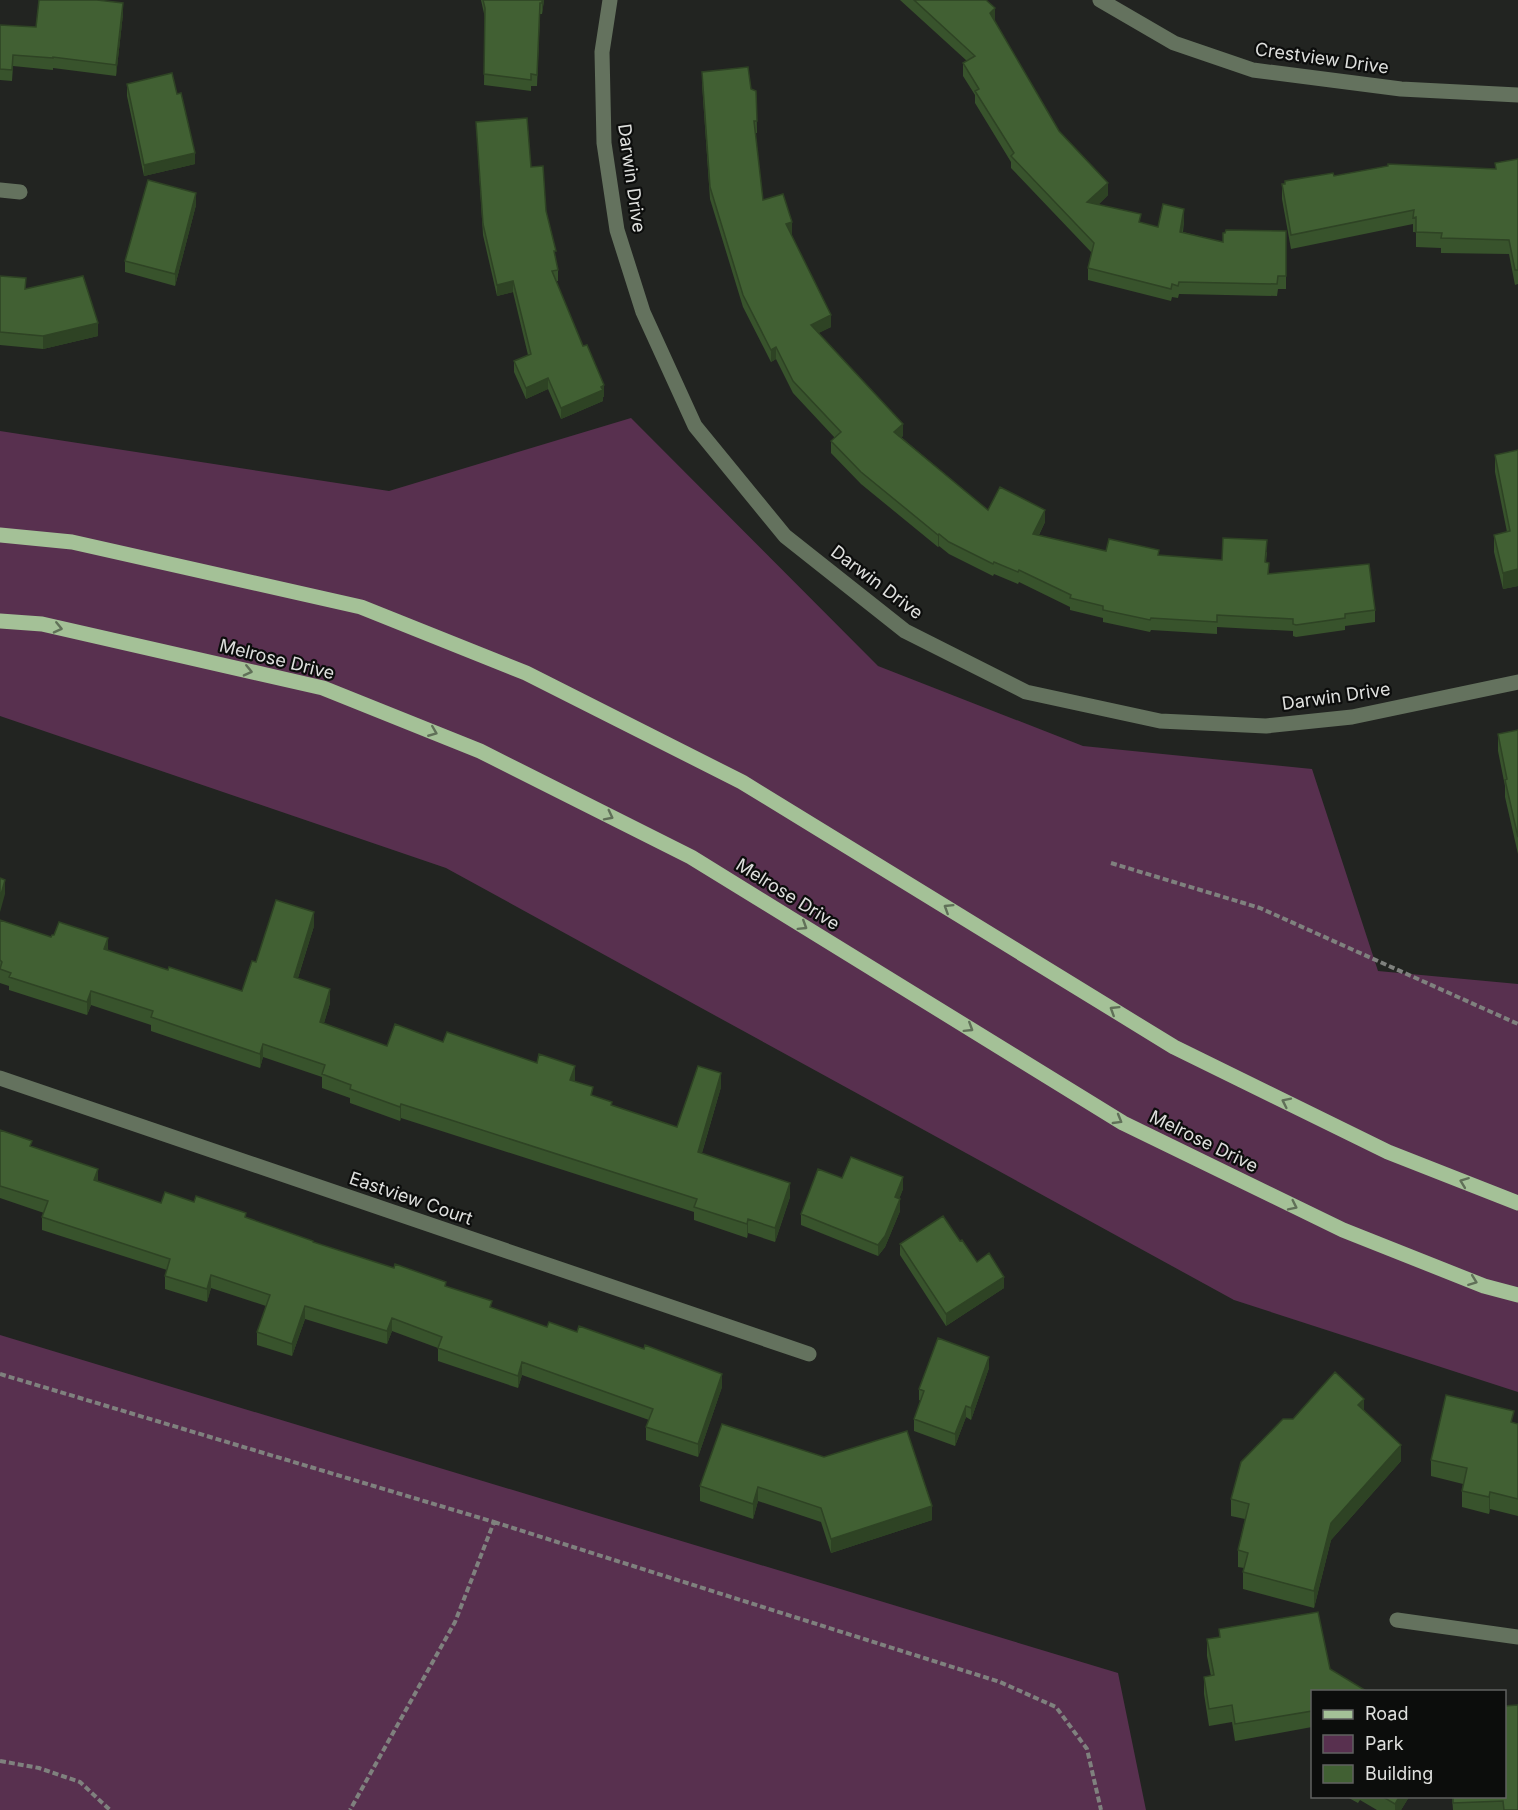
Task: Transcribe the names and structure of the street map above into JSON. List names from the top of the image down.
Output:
{
  "streets": {
    "main road": ["Melrose Drive"],
    "street": ["Crestview Drive", "Darwin Drive", "Eastview Court"]
  },
  "legend": ["Road", "Park", "Building"]
}
